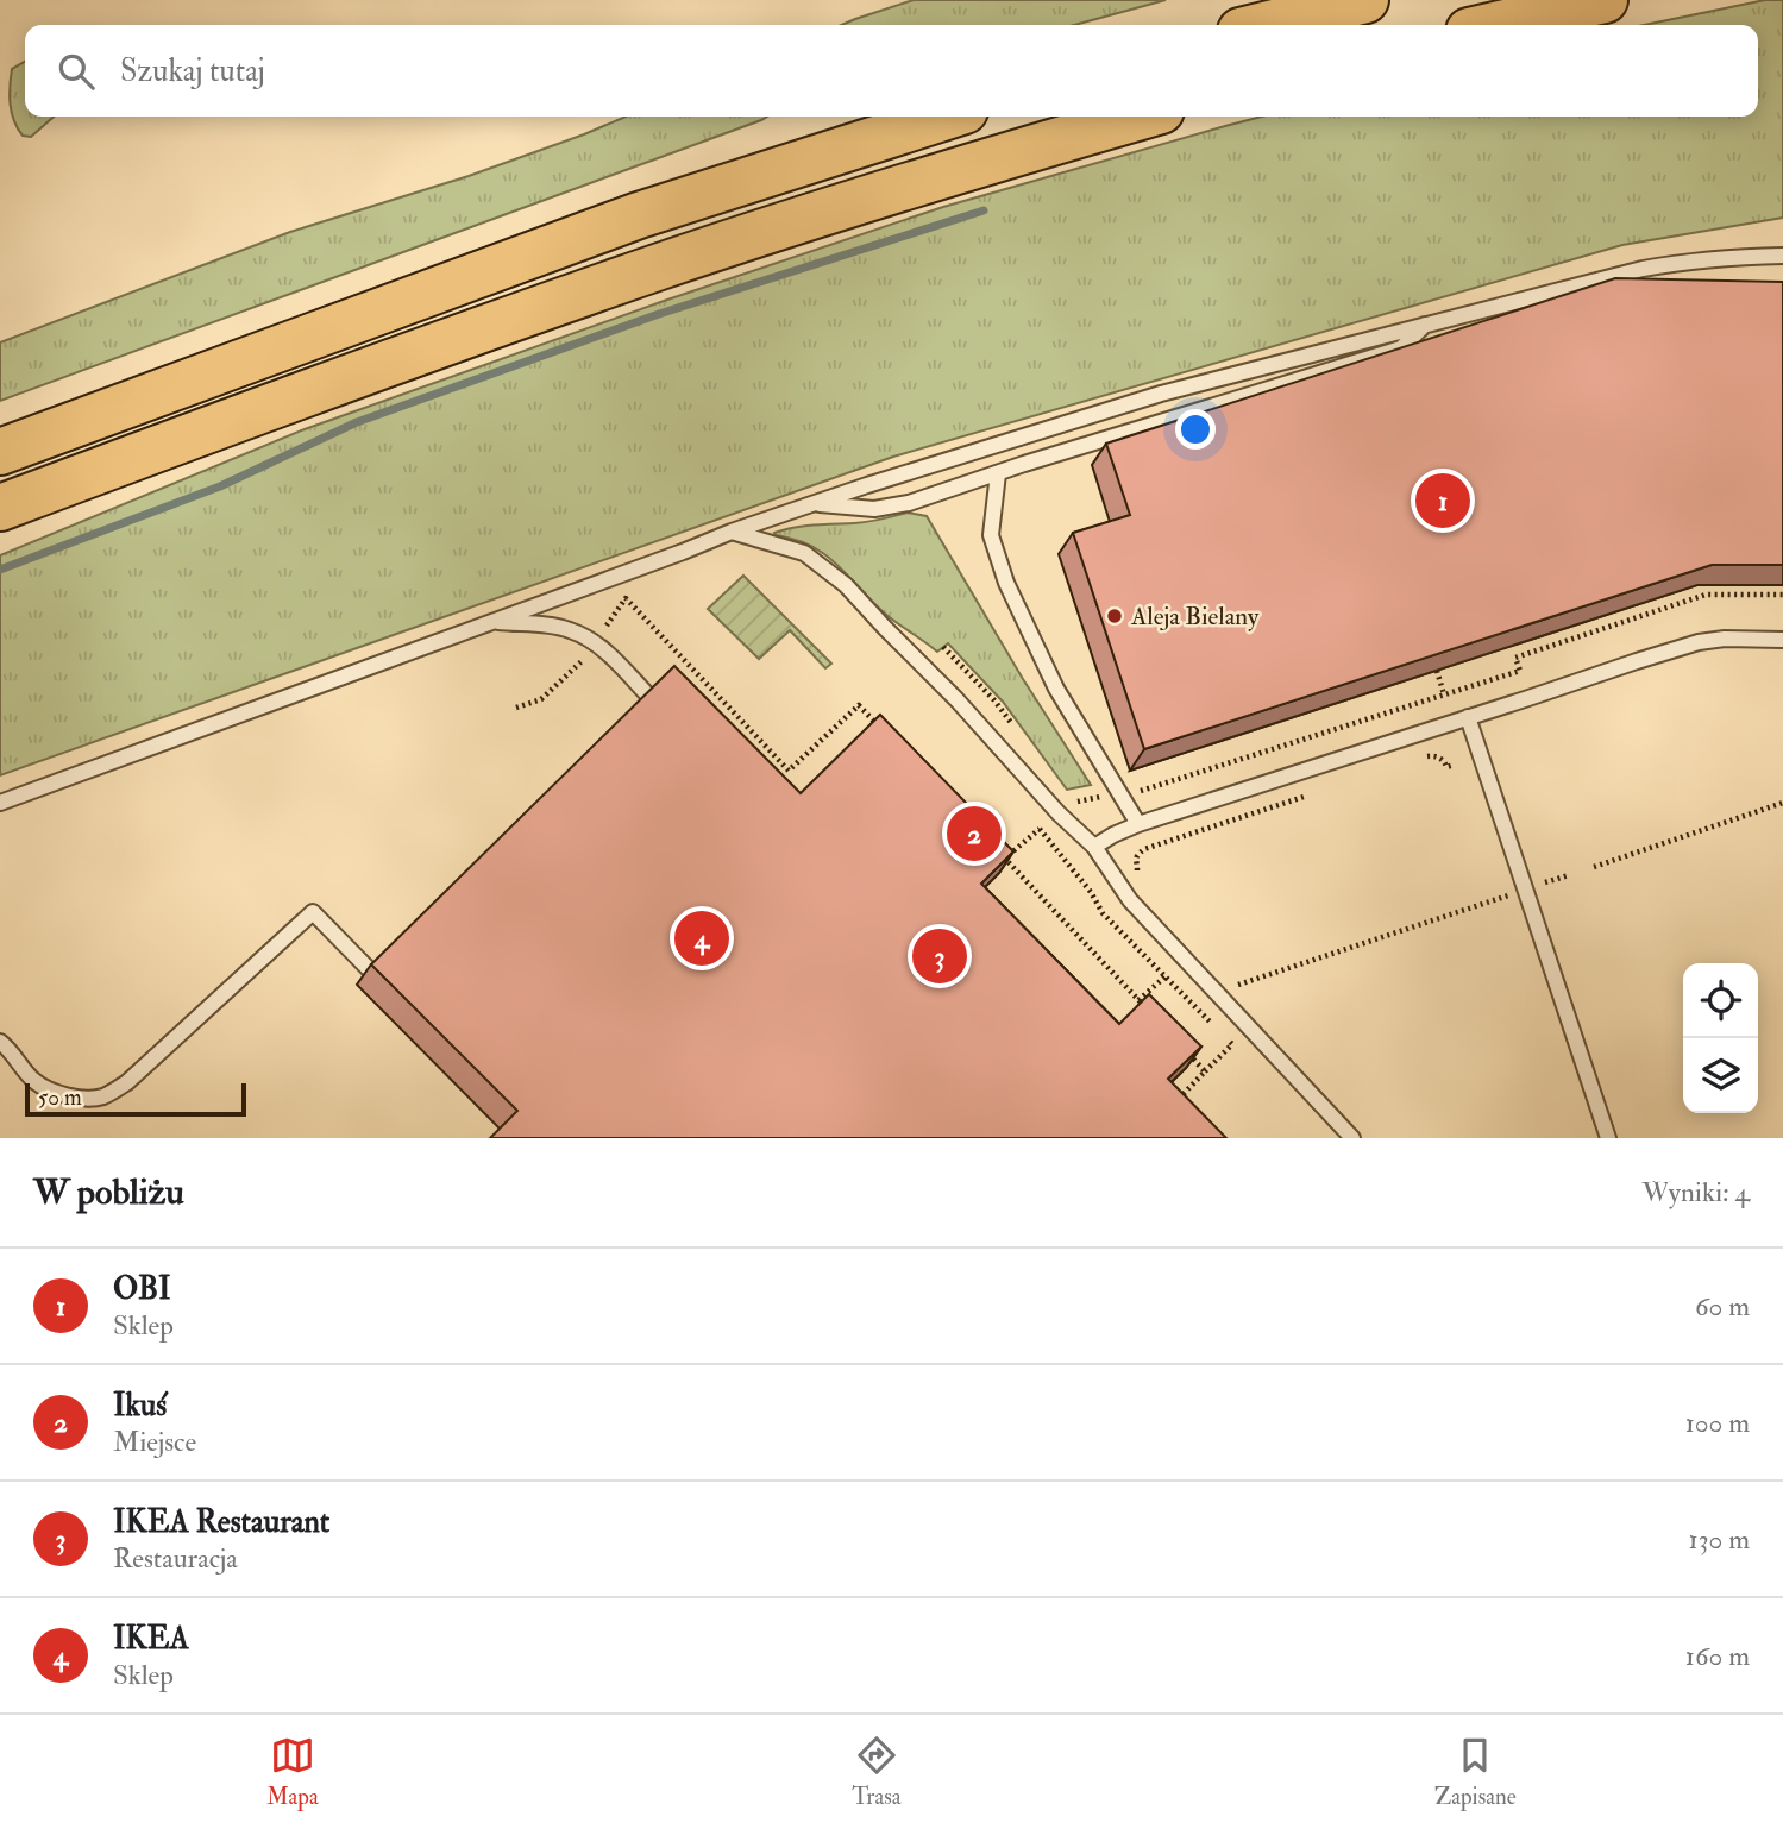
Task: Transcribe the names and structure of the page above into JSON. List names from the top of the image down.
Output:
{
  "places": ["Aleja Bielany"],
  "scale_bar": "50 m",
  "page": {
    "search": "Szukaj tutaj",
    "pins": [
      "1",
      "2",
      "4",
      "3"
    ],
    "scale": "50 m",
    "heading": ["W pobliżu", "Wyniki: 4"],
    "list": [
      {
        "mark": "1",
        "name": "OBI",
        "note": "Sklep",
        "value": "60 m"
      },
      {
        "mark": "2",
        "name": "Ikuś",
        "note": "Miejsce",
        "value": "100 m"
      },
      {
        "mark": "3",
        "name": "IKEA Restaurant",
        "note": "Restauracja",
        "value": "130 m"
      },
      {
        "mark": "4",
        "name": "IKEA",
        "note": "Sklep",
        "value": "160 m"
      }
    ],
    "nav": ["Mapa", "Trasa", "Zapisane"]
  }
}
